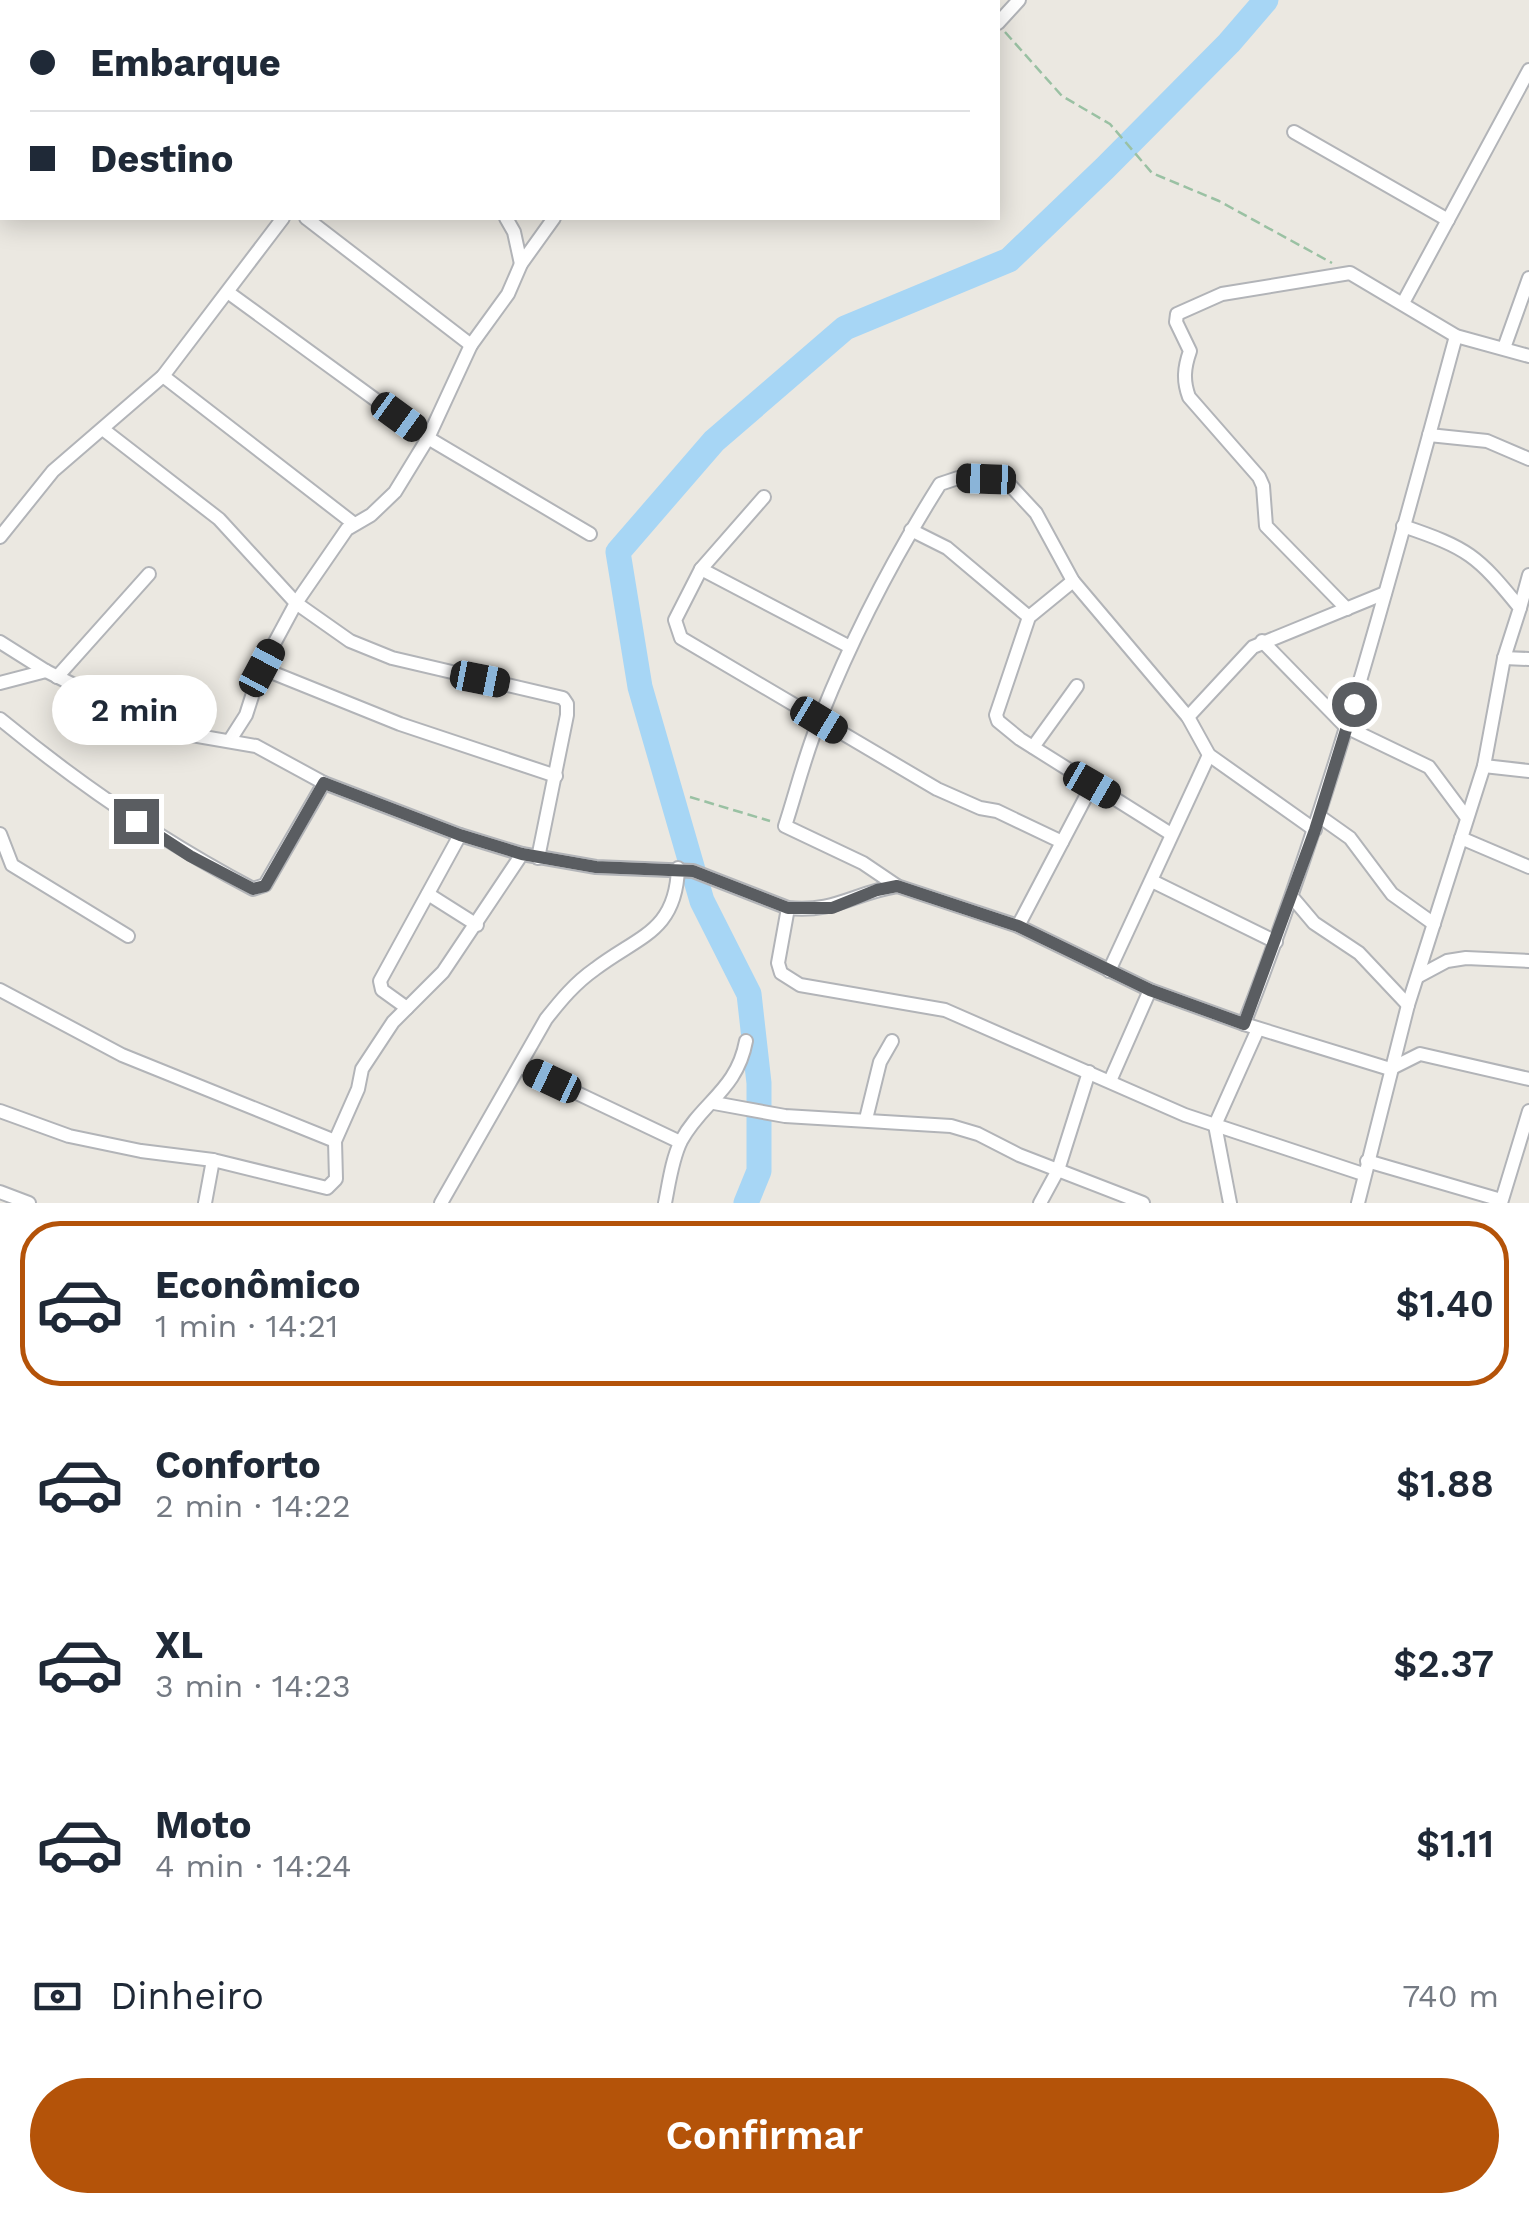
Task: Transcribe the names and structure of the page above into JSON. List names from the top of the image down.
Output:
{
  "page": {
    "banner": ["Embarque", "Destino"],
    "bubble": "2 min",
    "list": [
      {
        "name": "Econômico",
        "note": "1 min · 14:21",
        "value": "$1.40"
      },
      {
        "name": "Conforto",
        "note": "2 min · 14:22",
        "value": "$1.88"
      },
      {
        "name": "XL",
        "note": "3 min · 14:23",
        "value": "$2.37"
      },
      {
        "name": "Moto",
        "note": "4 min · 14:24",
        "value": "$1.11"
      }
    ],
    "pay": ["Dinheiro", "740 m"],
    "buttons": "Confirmar"
  }
}
